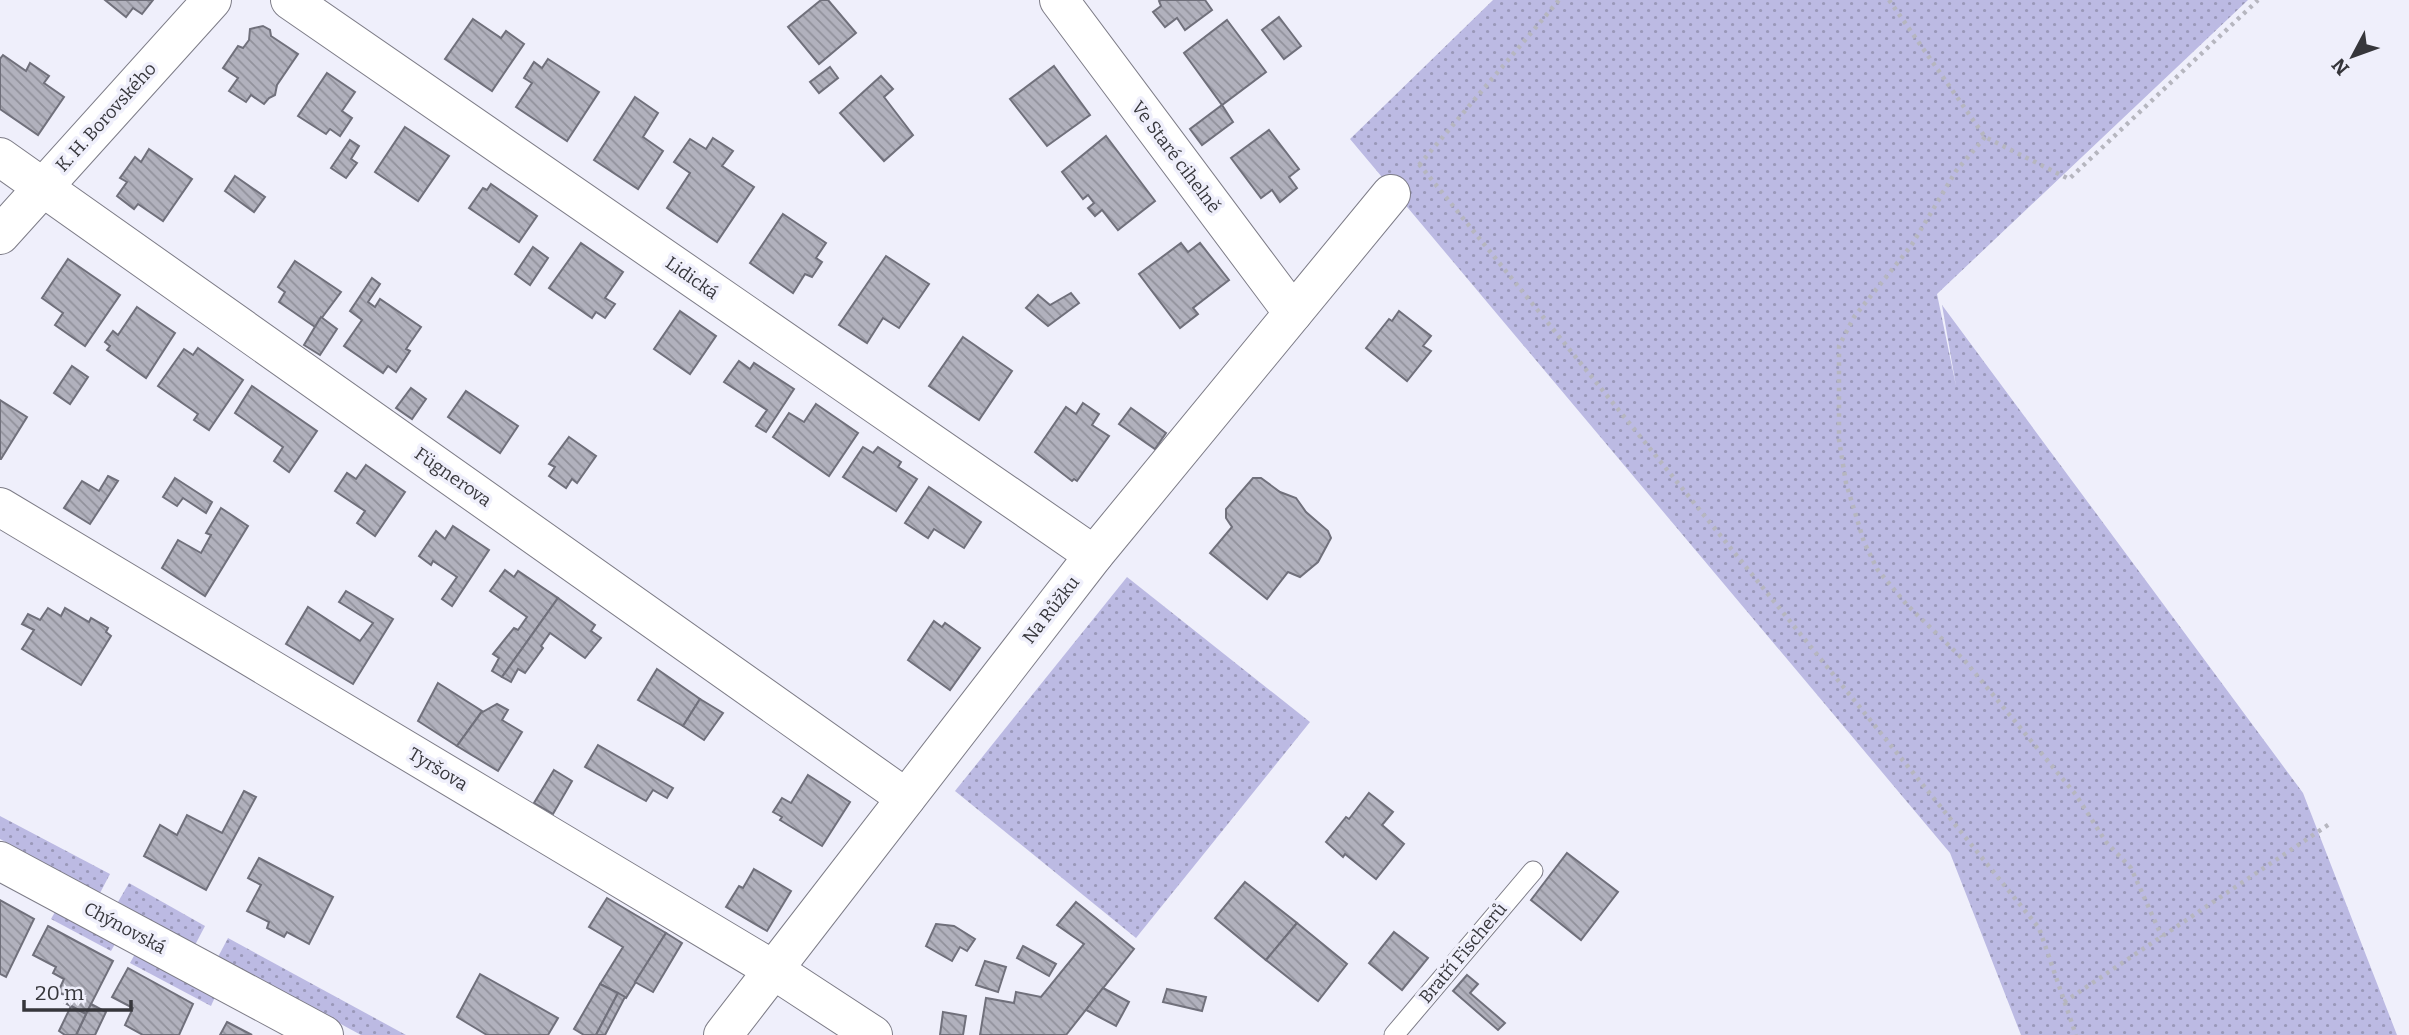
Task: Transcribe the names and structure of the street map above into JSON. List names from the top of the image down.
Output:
{
  "streets": {
    "street": [
      "K. H. Borovského",
      "Ve Staré cihelně",
      "Lidická",
      "Fügnerova",
      "Na Růžku",
      "Tyršova",
      "Chýnovská"
    ],
    "lane": ["Bratří Fischerů"]
  },
  "crossings": [
    ["K. H. Borovského", "Fügnerova"],
    ["Ve Staré cihelně", "Na Růžku"],
    ["Lidická", "Na Růžku"],
    ["Fügnerova", "Na Růžku"],
    ["Na Růžku", "Tyršova"]
  ],
  "scale_bar": "20 m",
  "north": "bottom left"
}
